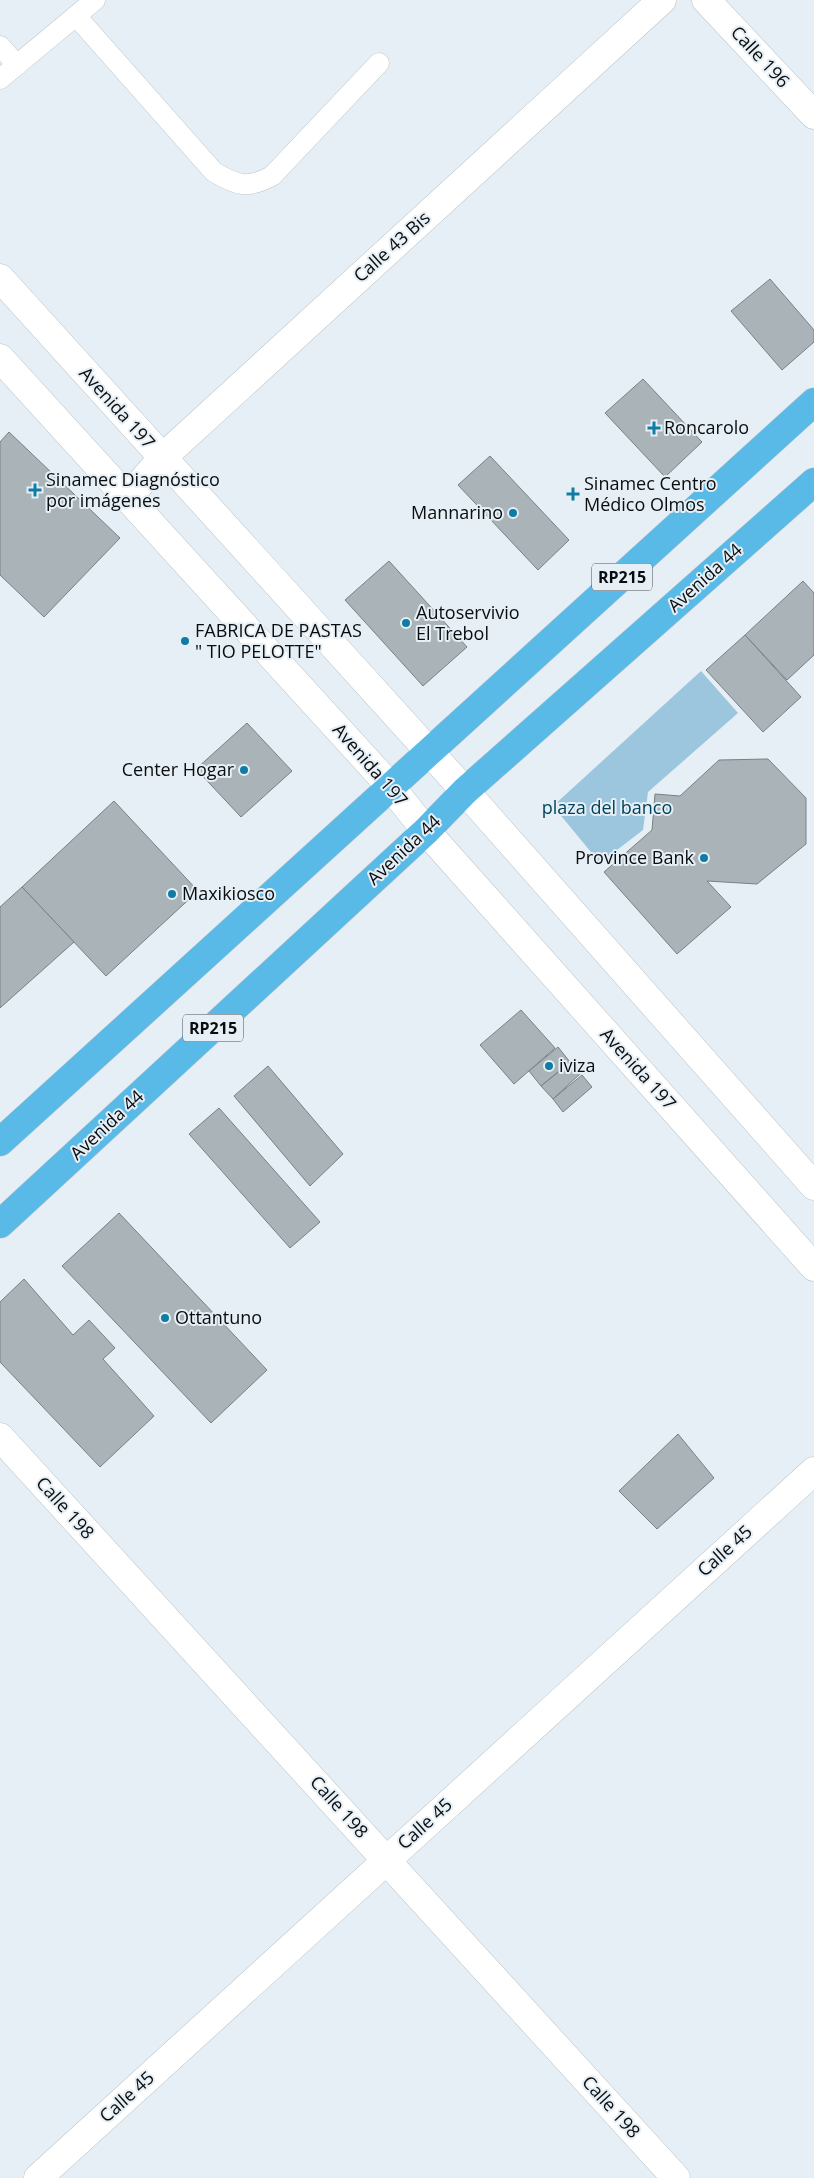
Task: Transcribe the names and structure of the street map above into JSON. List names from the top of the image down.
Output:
{
  "streets": {
    "highway": ["RP215", "Avenida 44"],
    "street": [
      "Calle 196",
      "Calle 43 Bis",
      "Avenida 197",
      "Calle 198",
      "Calle 45"
    ]
  },
  "crossings": [
    ["Calle 43 Bis", "Avenida 197"],
    ["Avenida 197", "RP215"],
    ["Avenida 197", "Avenida 44"],
    ["Calle 198", "Calle 45"]
  ],
  "parks": ["plaza del banco"],
  "places": {
    "health": ["Roncarolo", "Sinamec Diagnóstico por imágenes", "Sinamec Centro Médico Olmos"],
    "other": [
      "Mannarino",
      "Autoservivio El Trebol",
      "FABRICA DE PASTAS \" TIO PELOTTE\"",
      "Center Hogar",
      "Province Bank",
      "Maxikiosco",
      "iviza",
      "Ottantuno"
    ]
  }
}
